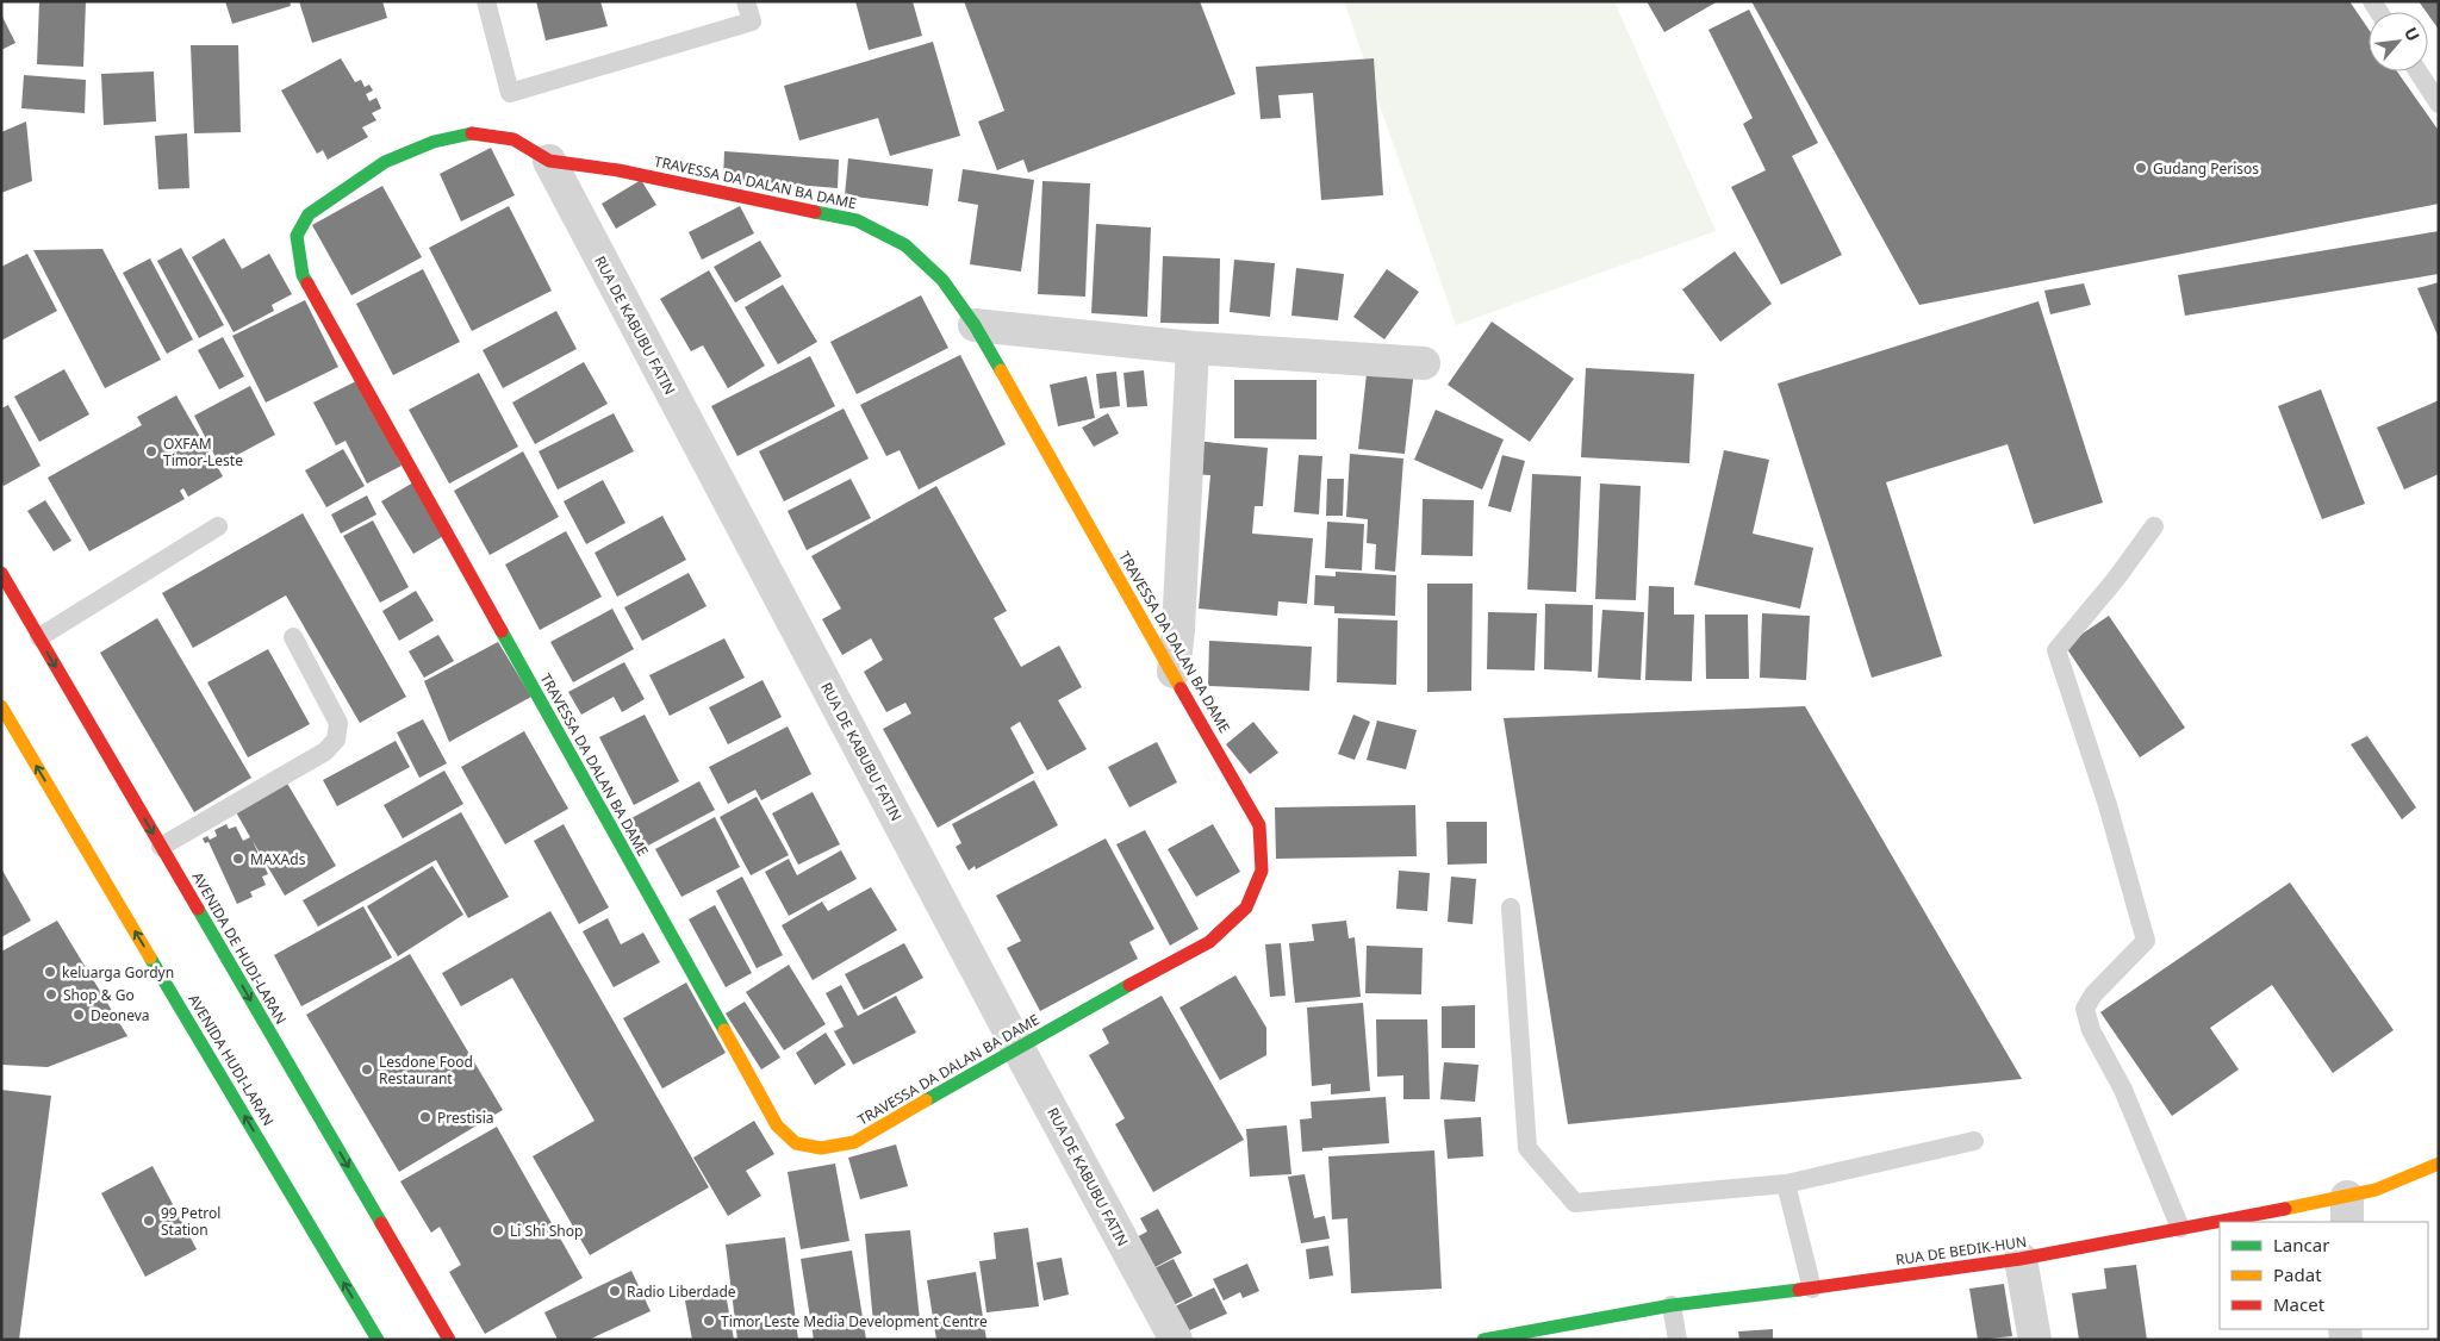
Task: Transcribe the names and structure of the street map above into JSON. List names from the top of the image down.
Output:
{
  "streets": {
    "street": [
      "TRAVESSA DA DALAN BA DAME",
      "RUA DE KABUBU FATIN",
      "AVENIDA DE HUDI-LARAN",
      "AVENIDA HUDI-LARAN",
      "RUA DE BEDIK-HUN"
    ]
  },
  "crossings": [
    ["TRAVESSA DA DALAN BA DAME", "RUA DE KABUBU FATIN"]
  ],
  "one_way": ["AVENIDA DE HUDI-LARAN", "AVENIDA HUDI-LARAN"],
  "places": [
    "Gudang Perisos",
    "OXFAM Timor-Leste",
    "MAXAds",
    "keluarga Gordyn",
    "Shop & Go",
    "Deoneva",
    "Lesdone Food Restaurant",
    "Prestisia",
    "99 Petrol Station",
    "Li Shi Shop",
    "Radio Liberdade",
    "Timor Leste Media Development Centre"
  ],
  "legend": ["Lancar", "Padat", "Macet"],
  "north": "top right"
}
